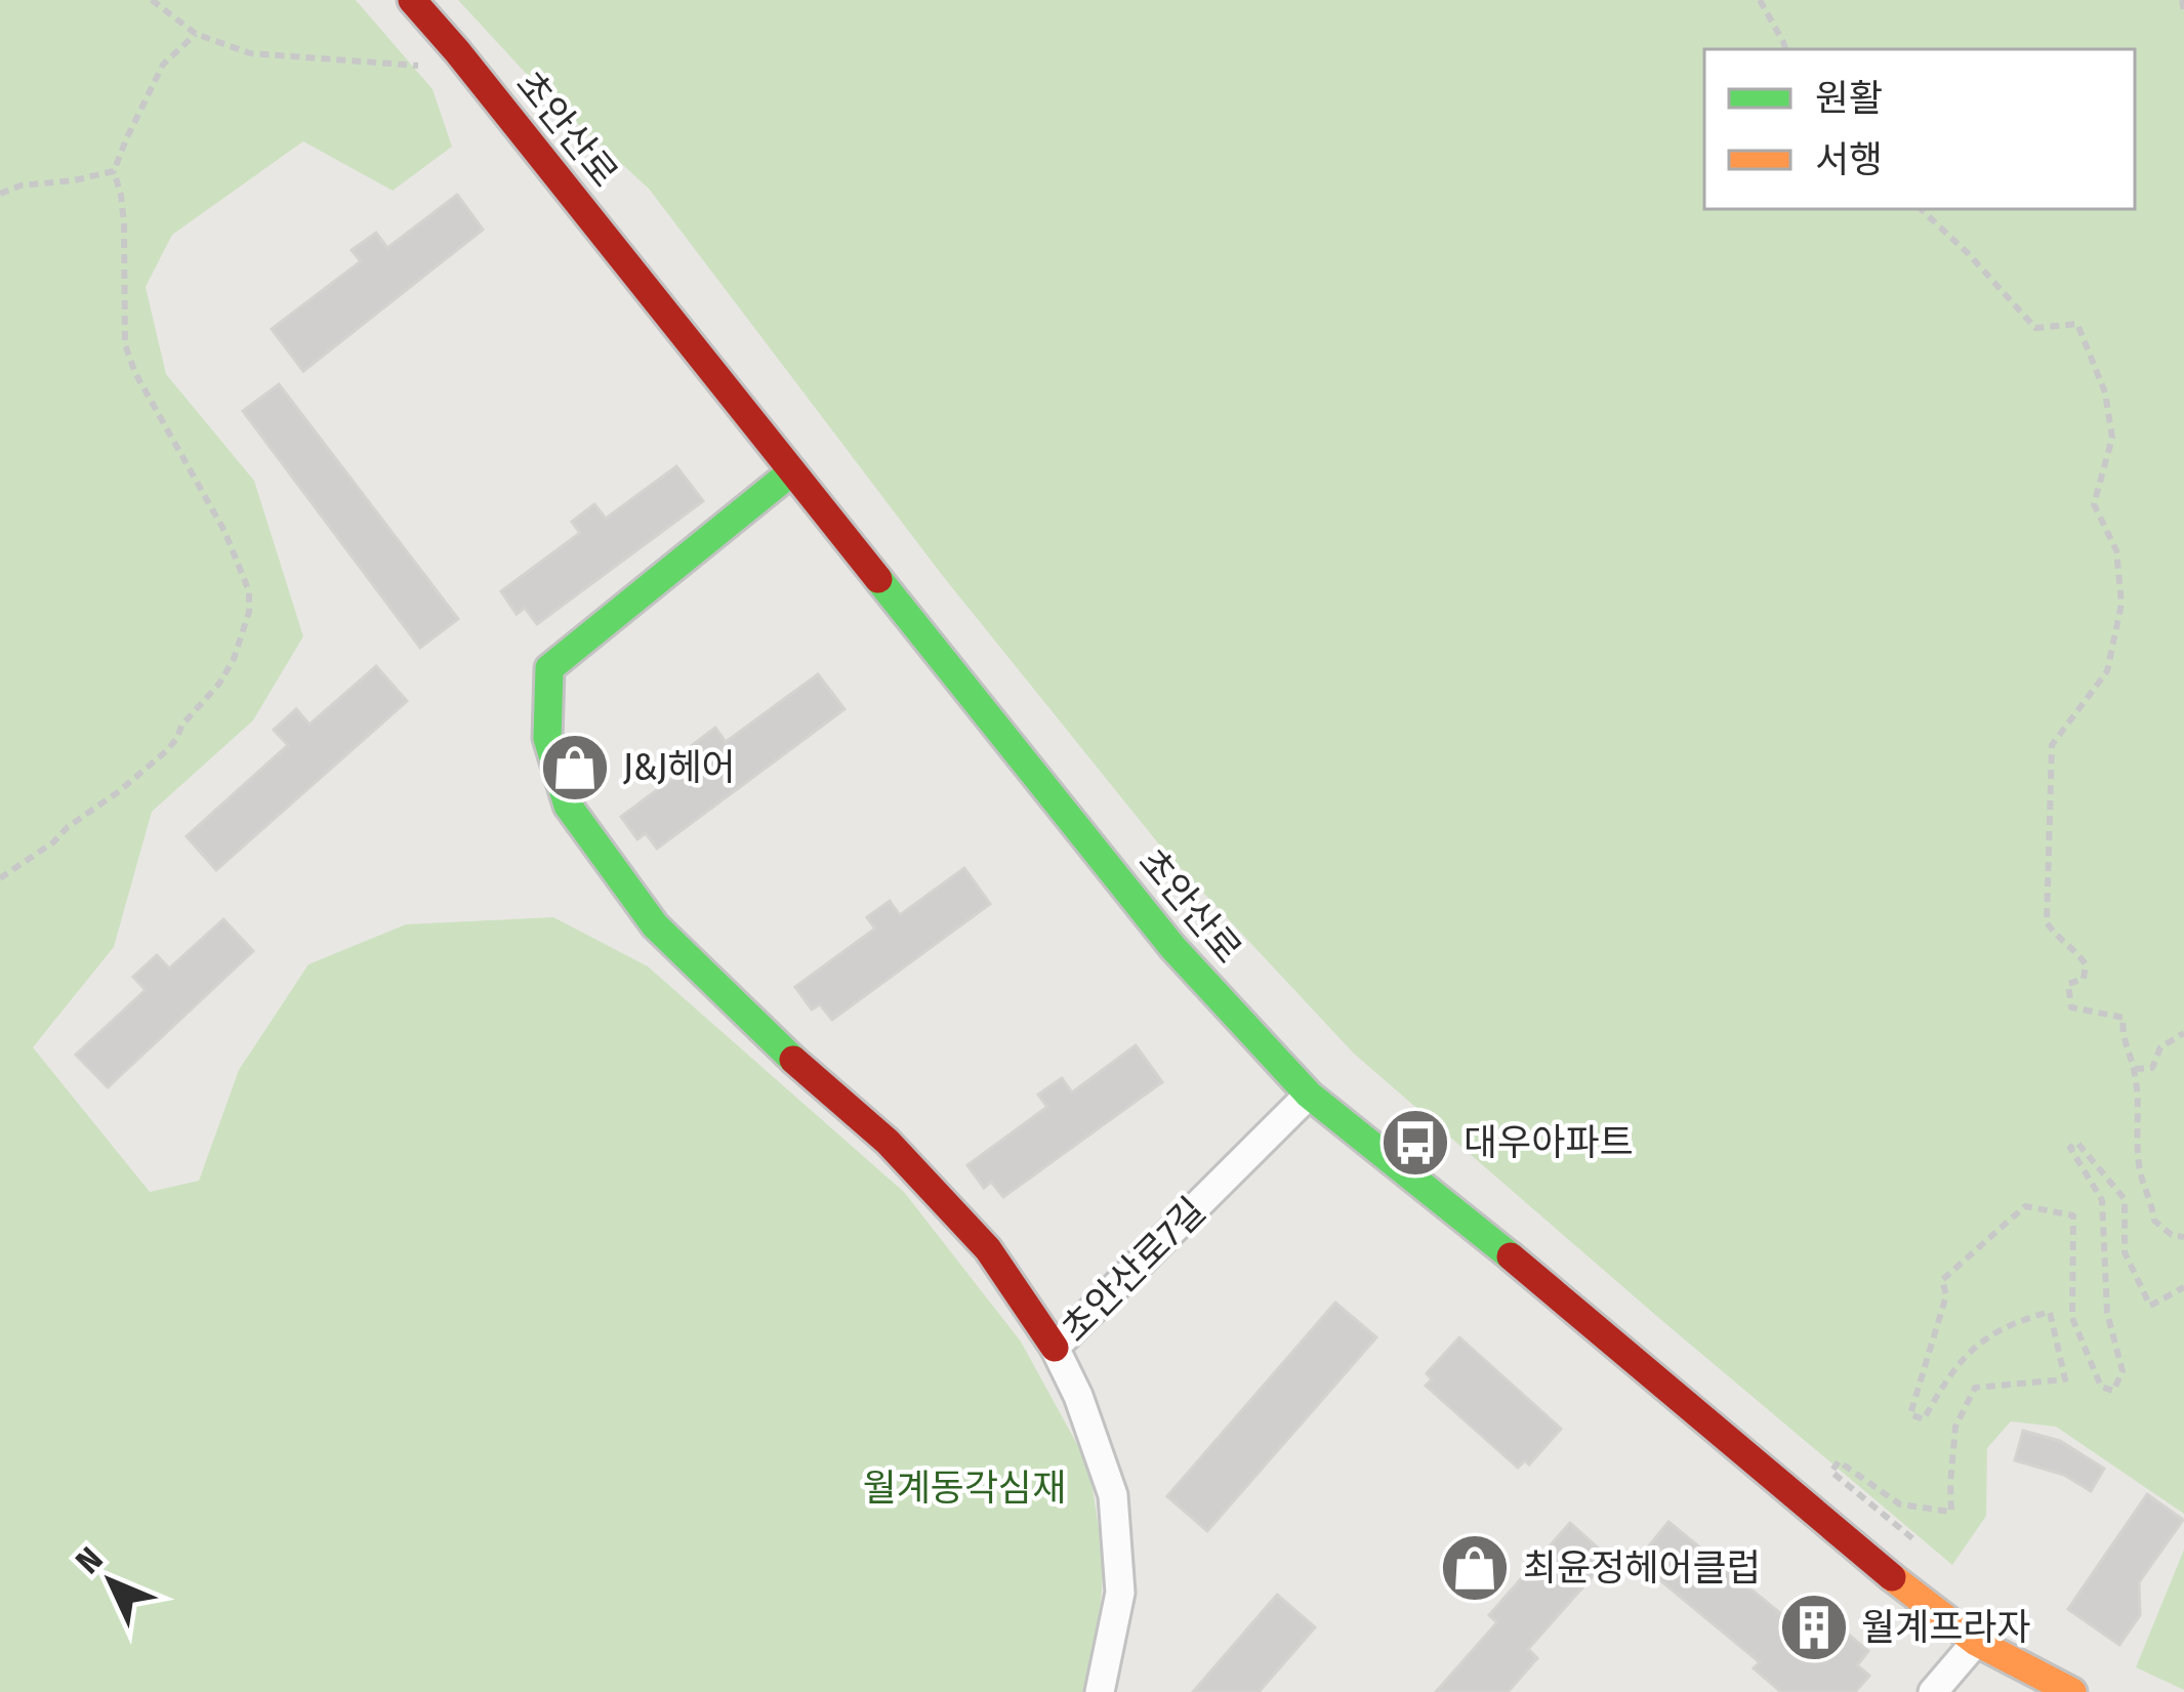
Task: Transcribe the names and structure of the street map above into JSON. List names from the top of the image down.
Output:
{
  "streets": {
    "street": ["초안산로", "초안산로7길"]
  },
  "crossings": [
    ["초안산로", "초안산로7길"]
  ],
  "parks": ["월계동각심재"],
  "places": {
    "shop": ["J&J헤어", "최윤정헤어클럽"],
    "bus stop": ["대우아파트"],
    "building": ["월계프라자"]
  },
  "legend": ["원활", "서행"],
  "north": "top left"
}
